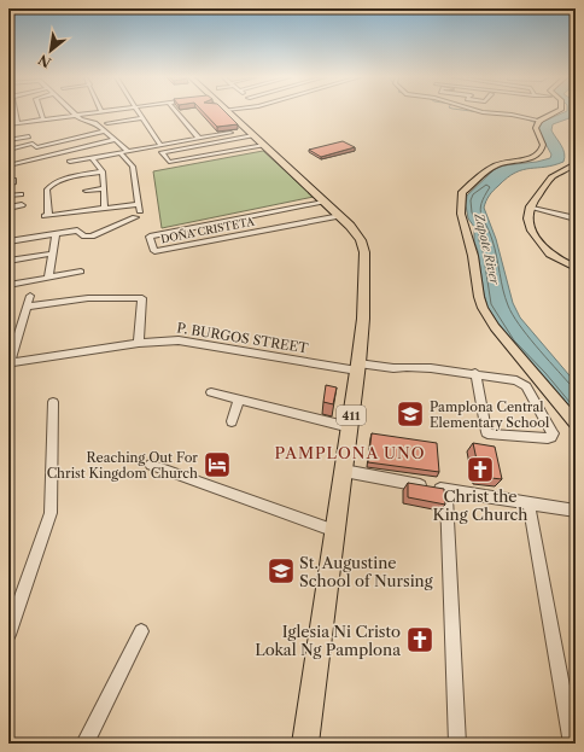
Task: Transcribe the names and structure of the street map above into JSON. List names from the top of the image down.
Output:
{
  "streets": {
    "highway": ["411"],
    "street": ["DOÑA CRISTETA", "P. BURGOS STREET"]
  },
  "crossings": [
    ["DOÑA CRISTETA", "411"],
    ["P. BURGOS STREET", "411"]
  ],
  "districts": ["PAMPLONA UNO"],
  "water": ["Zapote River"],
  "places": {
    "school or university": ["Pamplona Central Elementary School", "St. Augustine School of Nursing"],
    "hotel": ["Reaching Out For Christ Kingdom Church"],
    "church": ["Christ the King Church", "Iglesia Ni Cristo Lokal Ng Pamplona"]
  },
  "north": "bottom left"
}
